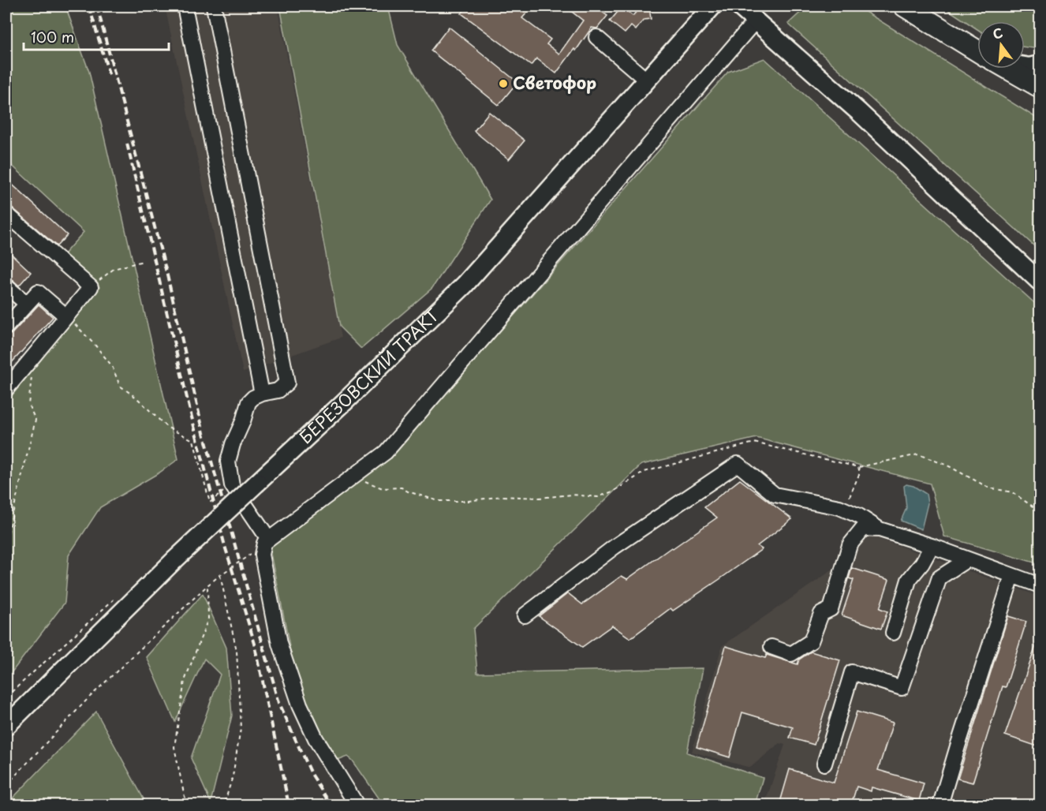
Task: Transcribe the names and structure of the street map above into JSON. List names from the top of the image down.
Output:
{
  "streets": {
    "main road": ["БЕРЁЗОВСКИЙ ТРАКТ"]
  },
  "places": ["Светофор"],
  "scale_bar": "100 m",
  "north": "top"
}
